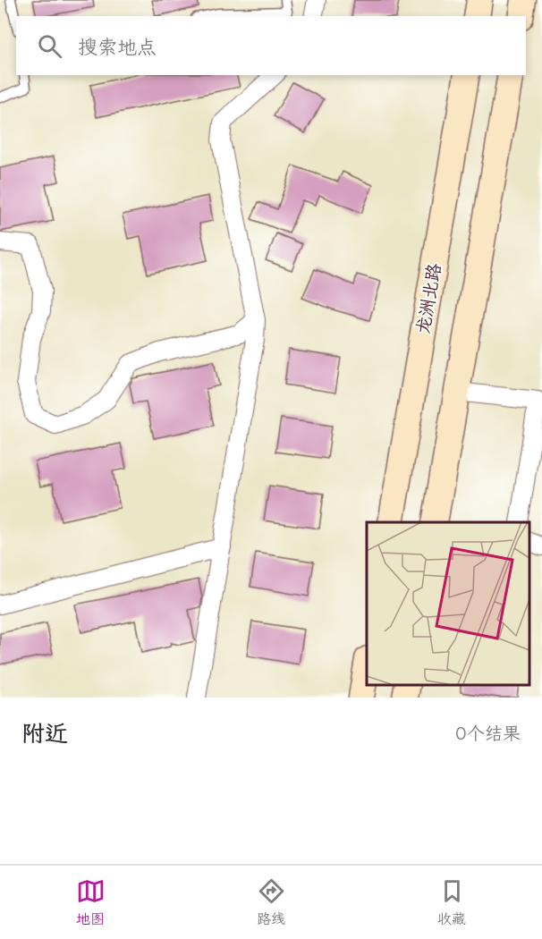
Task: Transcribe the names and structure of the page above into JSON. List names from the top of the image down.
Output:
{
  "streets": {
    "main road": ["龙洲北路"]
  },
  "page": {
    "search": "搜索地点",
    "heading": ["附近", "0个结果"],
    "nav": ["地图", "路线", "收藏"]
  }
}
